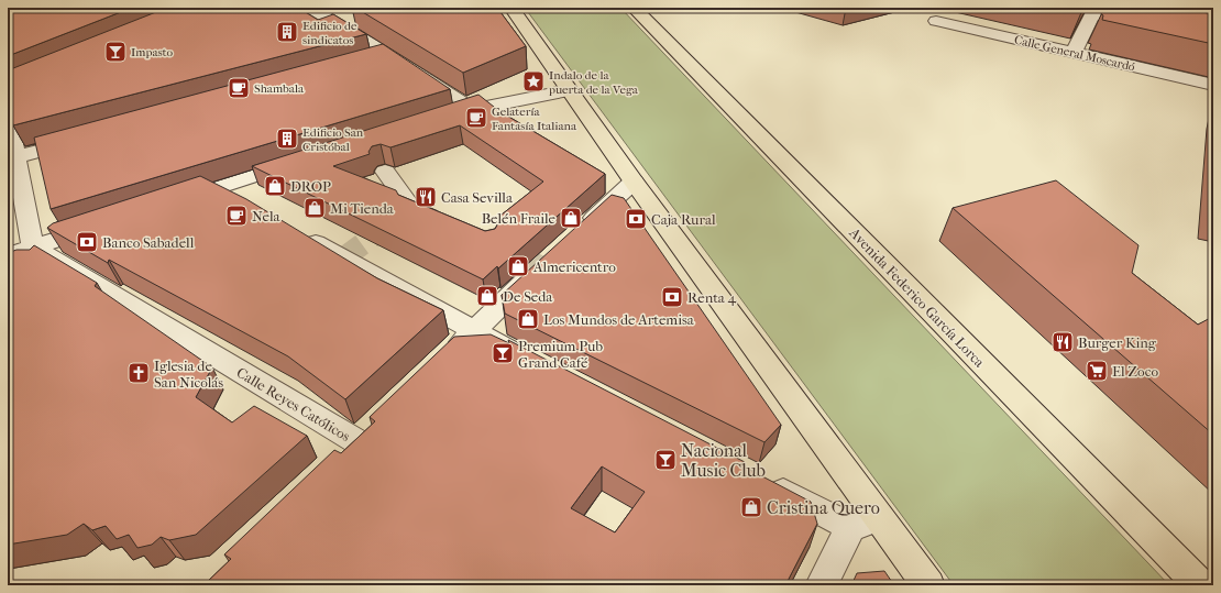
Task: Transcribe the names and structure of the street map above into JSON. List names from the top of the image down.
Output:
{
  "streets": {
    "main road": ["Avenida Federico García Lorca"],
    "street": ["Calle General Moscardó", "Calle Reyes Católicos"]
  },
  "places": {
    "building": ["Edificio de sindicatos", "Edificio San Cristóbal"],
    "bar": ["Impasto", "Premium Pub Grand Café", "Nacional Music Club"],
    "place": ["Indalo de la puerta de la Vega"],
    "cafe": ["Shambala", "Gelatería Fantasía Italiana", "Nela"],
    "shop": [
      "DROP",
      "Mi Tienda",
      "Belén Fraile",
      "Almericentro",
      "De Seda",
      "Los Mundos de Artemisa",
      "Cristina Quero"
    ],
    "restaurant": ["Casa Sevilla", "Burger King"],
    "bank": ["Caja Rural", "Banco Sabadell", "Renta 4"],
    "supermarket": ["El Zoco"],
    "church": ["Iglesia de San Nicolás"]
  }
}
